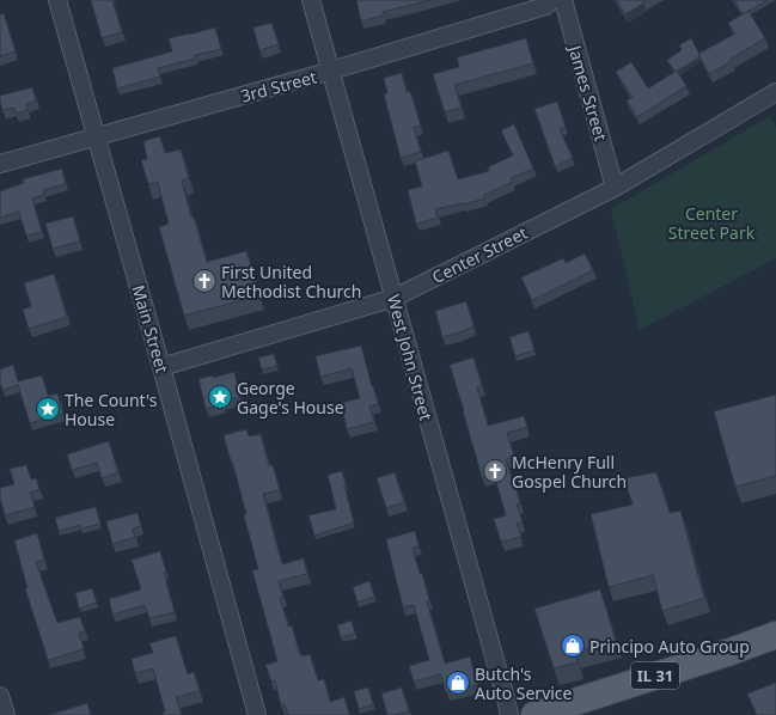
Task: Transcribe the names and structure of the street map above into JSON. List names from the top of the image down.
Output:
{
  "streets": {
    "main road": ["IL 31"],
    "street": [
      "3rd Street",
      "James Street",
      "Center Street",
      "Main Street",
      "West John Street"
    ]
  },
  "crossings": [
    ["3rd Street", "Main Street"],
    ["3rd Street", "West John Street"],
    ["James Street", "Center Street"],
    ["Center Street", "Main Street"],
    ["Center Street", "West John Street"]
  ],
  "parks": ["Center Street Park"],
  "places": {
    "church": ["First United Methodist Church", "McHenry Full Gospel Church"],
    "place": ["George Gage's House", "The Count's House"],
    "shop": ["Principo Auto Group", "Butch's Auto Service"]
  }
}
